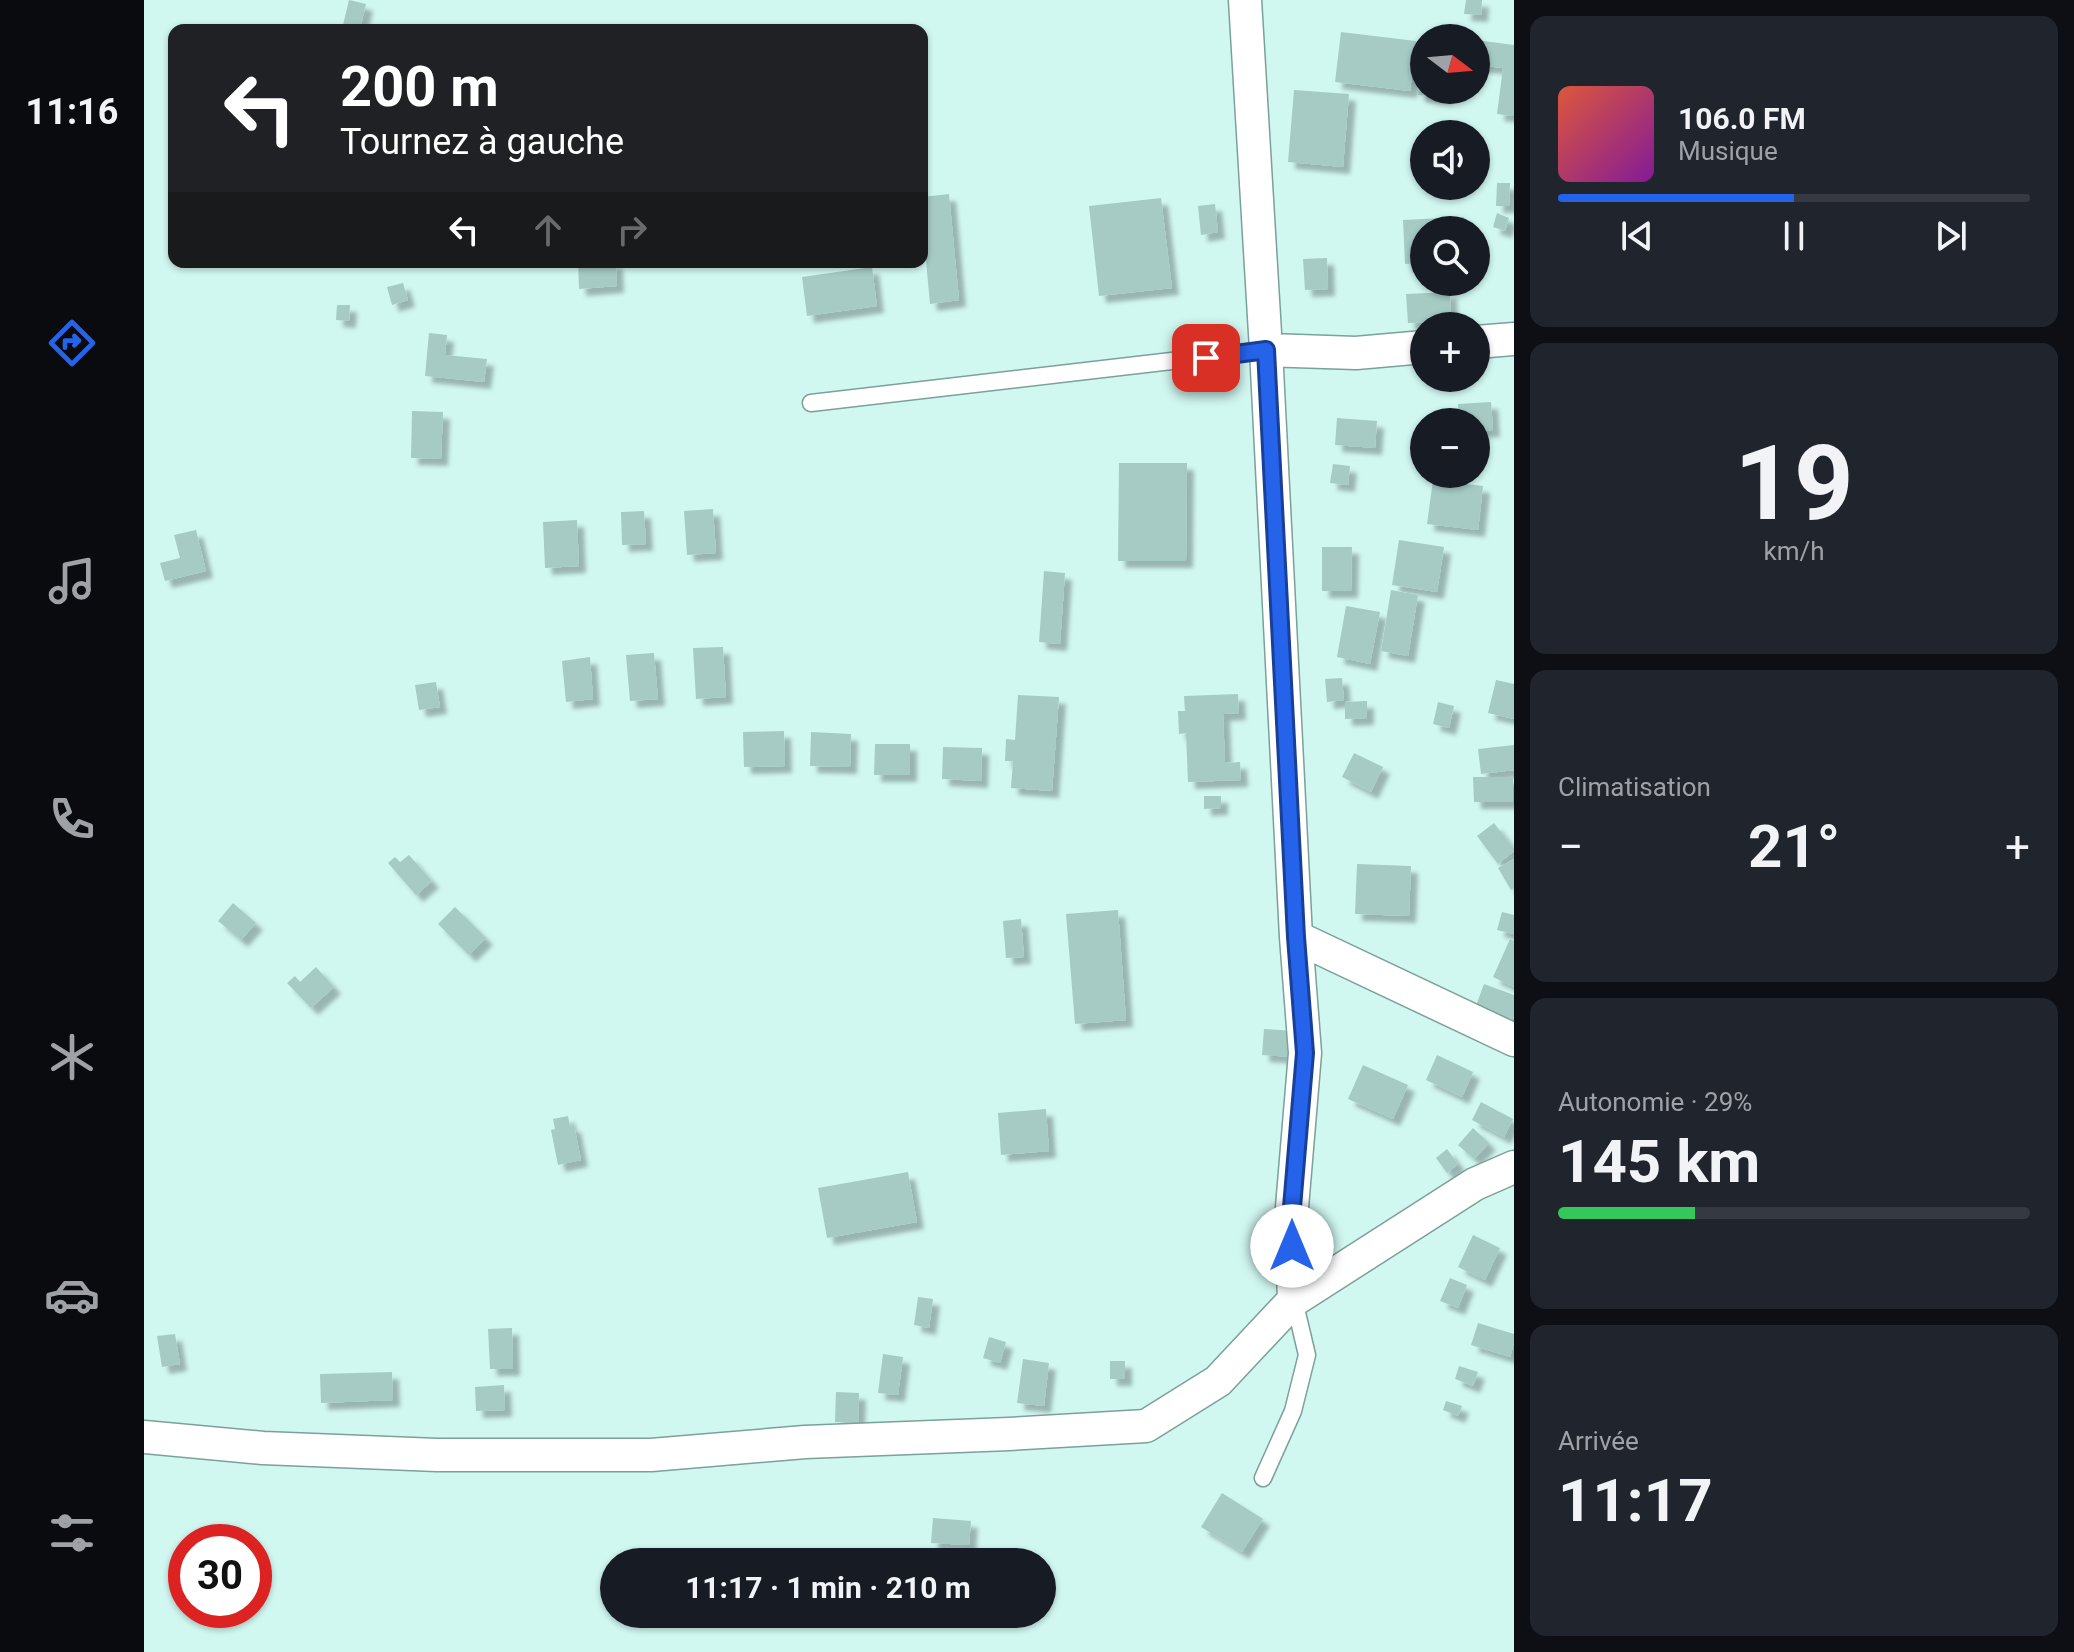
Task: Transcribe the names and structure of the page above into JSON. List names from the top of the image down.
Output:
{
  "north": "right",
  "page": {
    "tabs": "11:16",
    "map_buttons": ["+", "−"],
    "turn": ["200 m", "Tournez à gauche"],
    "song": ["106.0 FM", "Musique"],
    "tile": [
      ["19", "km/h"],
      "Climatisation",
      ["Autonomie · 29%", "145 km"],
      ["Arrivée", "11:17"]
    ],
    "heat": ["−", "21°", "+"],
    "limit": "30",
    "trip": "11:17 · 1 min · 210 m"
  }
}
